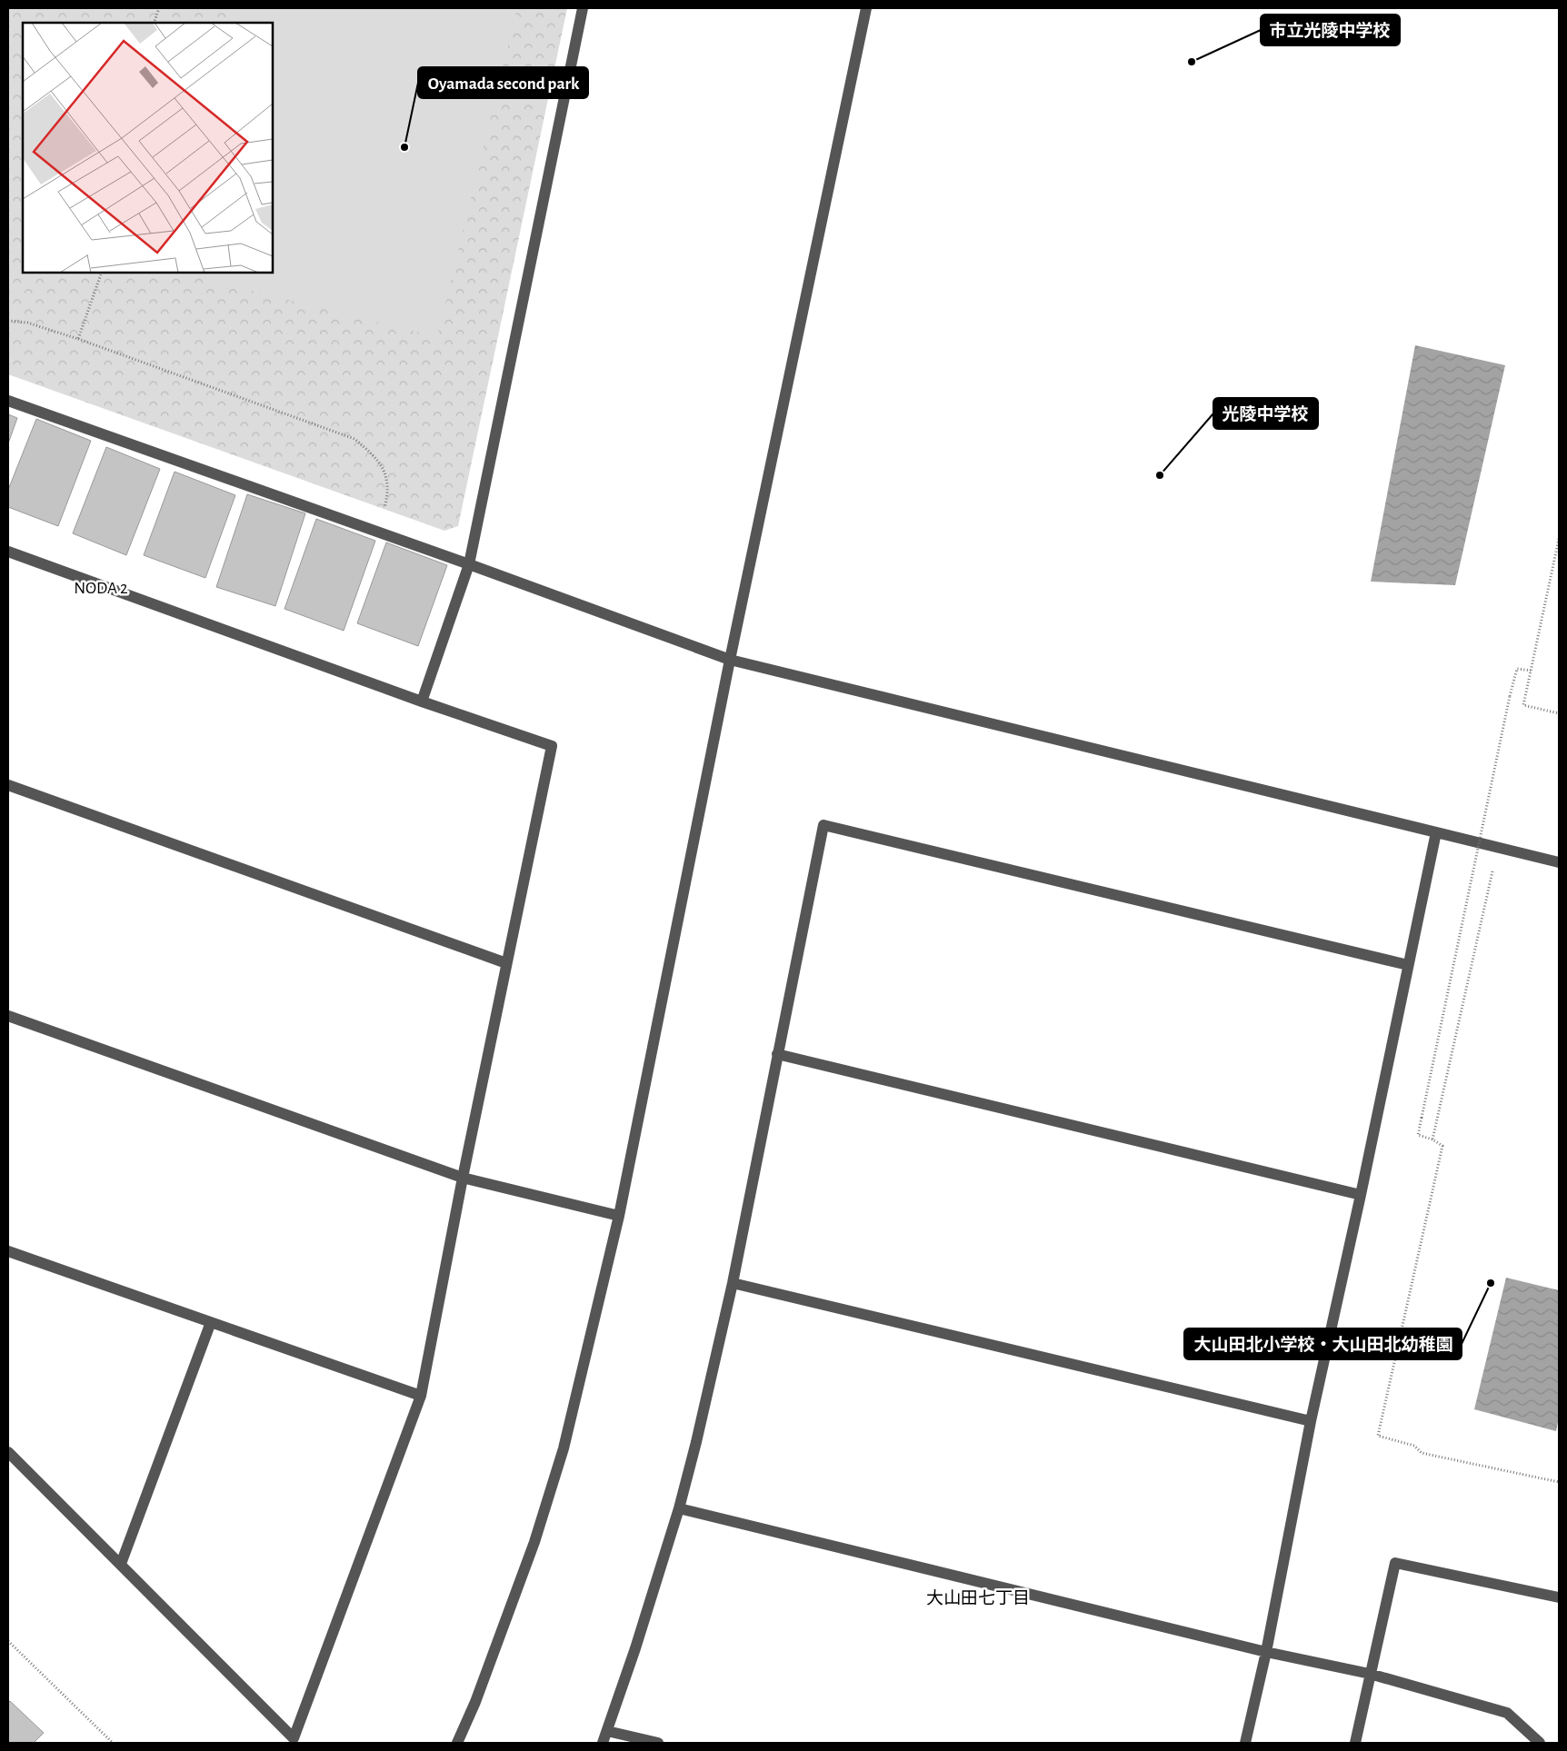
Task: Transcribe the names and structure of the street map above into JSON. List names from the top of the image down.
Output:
{
  "districts": ["NODA 2", "大山田七丁目"],
  "places": [
    "市立光陵中学校",
    "Oyamada second park",
    "光陵中学校",
    "大山田北小学校・大山田北幼稚園"
  ]
}
